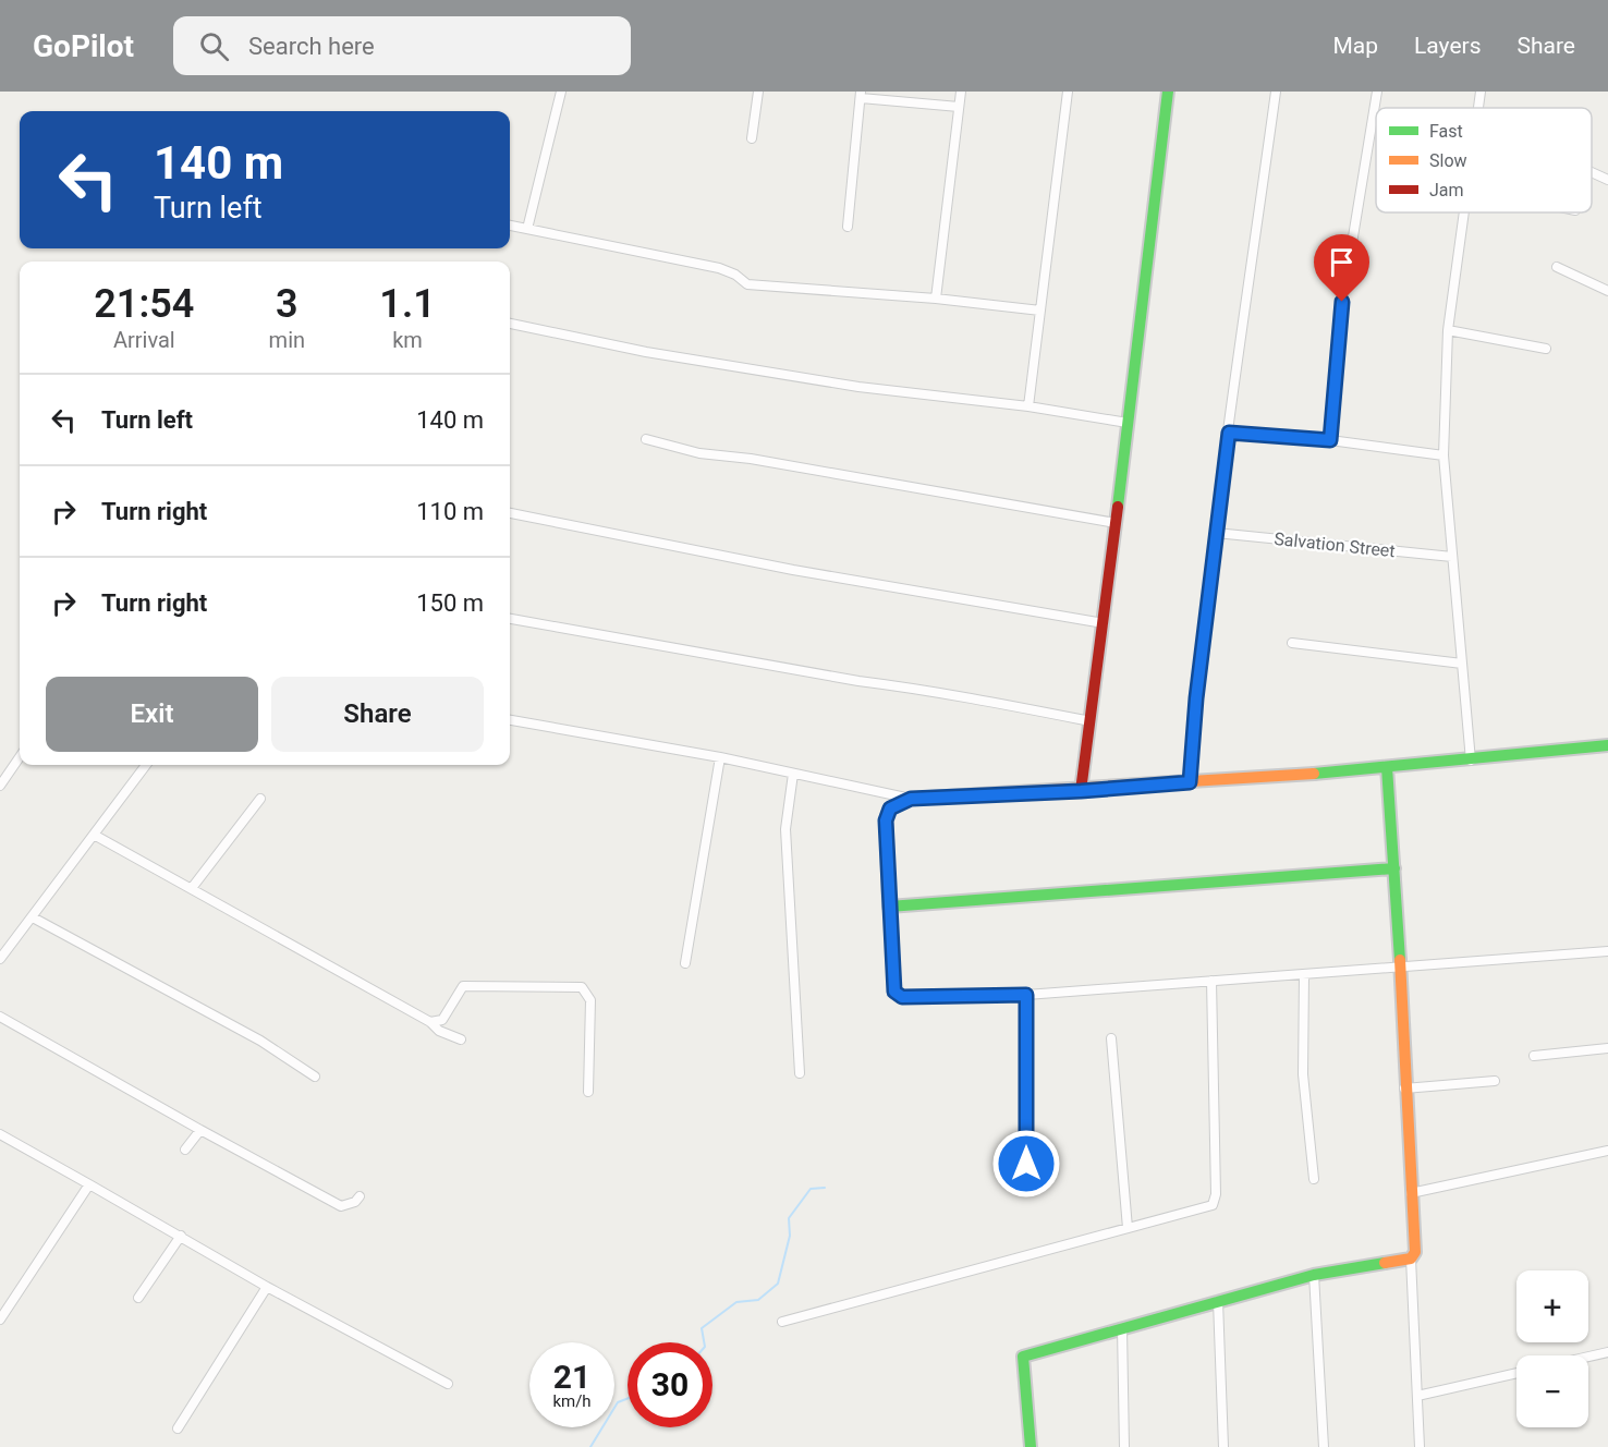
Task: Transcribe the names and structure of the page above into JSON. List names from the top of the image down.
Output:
{
  "streets": {
    "street": ["Salvation Street"]
  },
  "legend": ["Fast", "Slow", "Jam"],
  "page": {
    "header": "GoPilot",
    "search": "Search here",
    "nav": ["Map", "Layers", "Share"],
    "turn": ["140 m", "Turn left"],
    "eta": [
      "21:54",
      "Arrival",
      "3",
      "min",
      "1.1",
      "km"
    ],
    "list": [
      {
        "name": "Turn left",
        "value": "140 m"
      },
      {
        "name": "Turn right",
        "value": "110 m"
      },
      {
        "name": "Turn right",
        "value": "150 m"
      }
    ],
    "buttons": ["Exit", "Share"],
    "map_buttons": ["+", "−"],
    "speed": "21 km/h",
    "limit": "30"
  }
}
